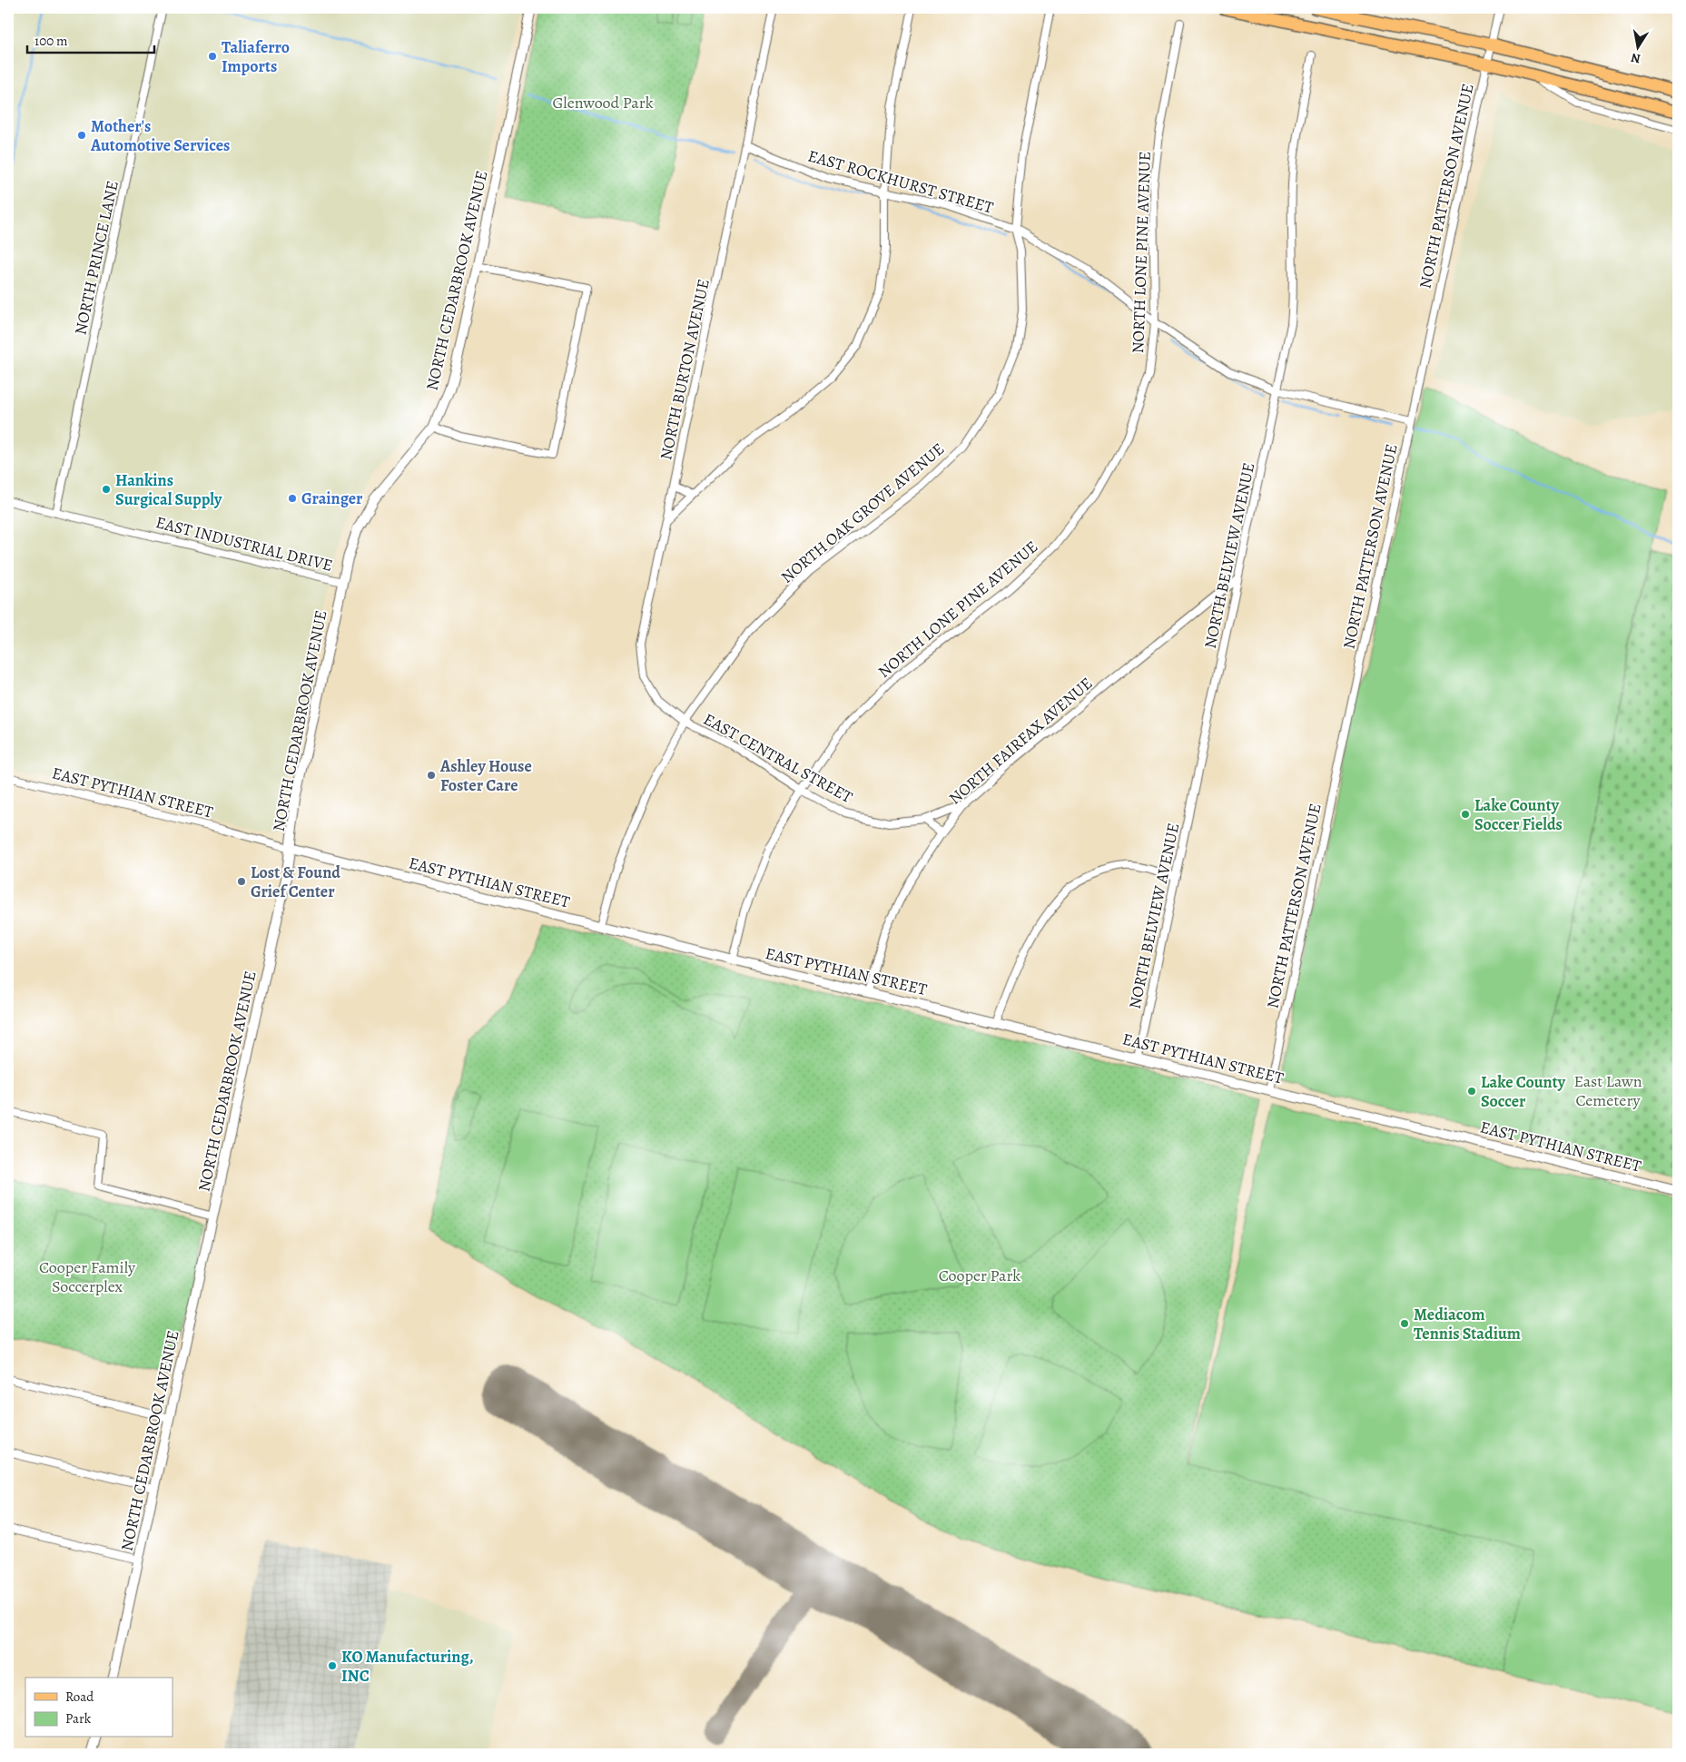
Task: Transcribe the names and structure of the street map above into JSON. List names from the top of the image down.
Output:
{
  "streets": {
    "street": [
      "EAST ROCKHURST STREET",
      "NORTH PATTERSON AVENUE",
      "NORTH LONE PINE AVENUE",
      "NORTH PRINCE LANE",
      "NORTH CEDARBROOK AVENUE",
      "NORTH BURTON AVENUE",
      "NORTH OAK GROVE AVENUE",
      "EAST INDUSTRIAL DRIVE",
      "NORTH BELVIEW AVENUE",
      "NORTH FAIRFAX AVENUE",
      "EAST CENTRAL STREET",
      "EAST PYTHIAN STREET"
    ]
  },
  "crossings": [
    ["EAST ROCKHURST STREET", "NORTH PATTERSON AVENUE"],
    ["EAST ROCKHURST STREET", "NORTH LONE PINE AVENUE"],
    ["EAST ROCKHURST STREET", "NORTH BURTON AVENUE"],
    ["EAST ROCKHURST STREET", "NORTH OAK GROVE AVENUE"],
    ["EAST ROCKHURST STREET", "NORTH BELVIEW AVENUE"],
    ["NORTH PATTERSON AVENUE", "EAST PYTHIAN STREET"],
    ["NORTH LONE PINE AVENUE", "EAST CENTRAL STREET"],
    ["NORTH LONE PINE AVENUE", "EAST PYTHIAN STREET"],
    ["NORTH PRINCE LANE", "EAST INDUSTRIAL DRIVE"],
    ["NORTH CEDARBROOK AVENUE", "EAST INDUSTRIAL DRIVE"],
    ["NORTH CEDARBROOK AVENUE", "EAST PYTHIAN STREET"],
    ["NORTH BURTON AVENUE", "NORTH OAK GROVE AVENUE"],
    ["NORTH BURTON AVENUE", "EAST CENTRAL STREET"],
    ["NORTH OAK GROVE AVENUE", "EAST CENTRAL STREET"],
    ["NORTH OAK GROVE AVENUE", "EAST PYTHIAN STREET"],
    ["NORTH BELVIEW AVENUE", "NORTH FAIRFAX AVENUE"],
    ["NORTH BELVIEW AVENUE", "EAST PYTHIAN STREET"],
    ["NORTH FAIRFAX AVENUE", "EAST CENTRAL STREET"],
    ["NORTH FAIRFAX AVENUE", "EAST PYTHIAN STREET"]
  ],
  "parks": [
    "Glenwood Park",
    "East Lawn Cemetery",
    "Cooper Family Soccerplex",
    "Cooper Park"
  ],
  "places": [
    "Taliaferro Imports",
    "Mother's Automotive Services",
    "Hankins Surgical Supply",
    "Grainger",
    "Ashley House Foster Care",
    "Lake County Soccer Fields",
    "Lost & Found Grief Center",
    "Lake County Soccer",
    "Mediacom Tennis Stadium",
    "KO Manufacturing, INC"
  ],
  "legend": ["Road", "Park"],
  "scale_bar": "100 m",
  "north": "bottom"
}
